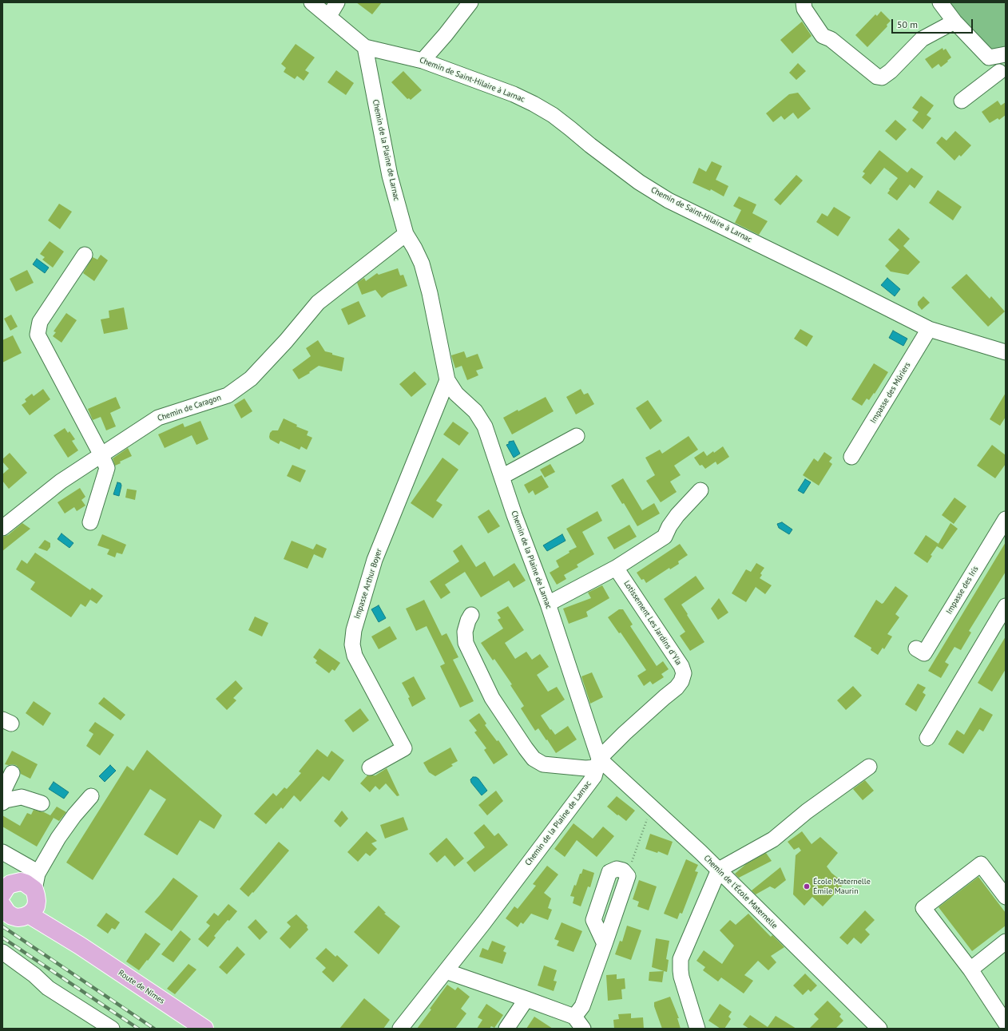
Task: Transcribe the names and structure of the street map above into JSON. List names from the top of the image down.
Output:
{
  "streets": {
    "main road": ["Route de Nîmes"],
    "street": [
      "Chemin de Saint-Hilaire à Larnac",
      "Chemin de la Plaine de Larnac",
      "Impasse des Mûriers",
      "Chemin de Caragon",
      "Impasse Arthur Boyer",
      "Impasse des Iris",
      "Lotissement Les Jardins d'Yla",
      "Chemin de l'École Maternelle"
    ]
  },
  "crossings": [
    ["Chemin de Saint-Hilaire à Larnac", "Chemin de la Plaine de Larnac"],
    ["Chemin de Saint-Hilaire à Larnac", "Impasse des Mûriers"],
    ["Chemin de la Plaine de Larnac", "Chemin de Caragon"],
    ["Chemin de la Plaine de Larnac", "Impasse Arthur Boyer"],
    ["Chemin de la Plaine de Larnac", "Lotissement Les Jardins d'Yla"],
    ["Chemin de la Plaine de Larnac", "Chemin de l'École Maternelle"],
    ["Lotissement Les Jardins d'Yla", "Chemin de l'École Maternelle"]
  ],
  "places": ["École Maternelle Émile Maurin"],
  "scale_bar": "50 m"
}
